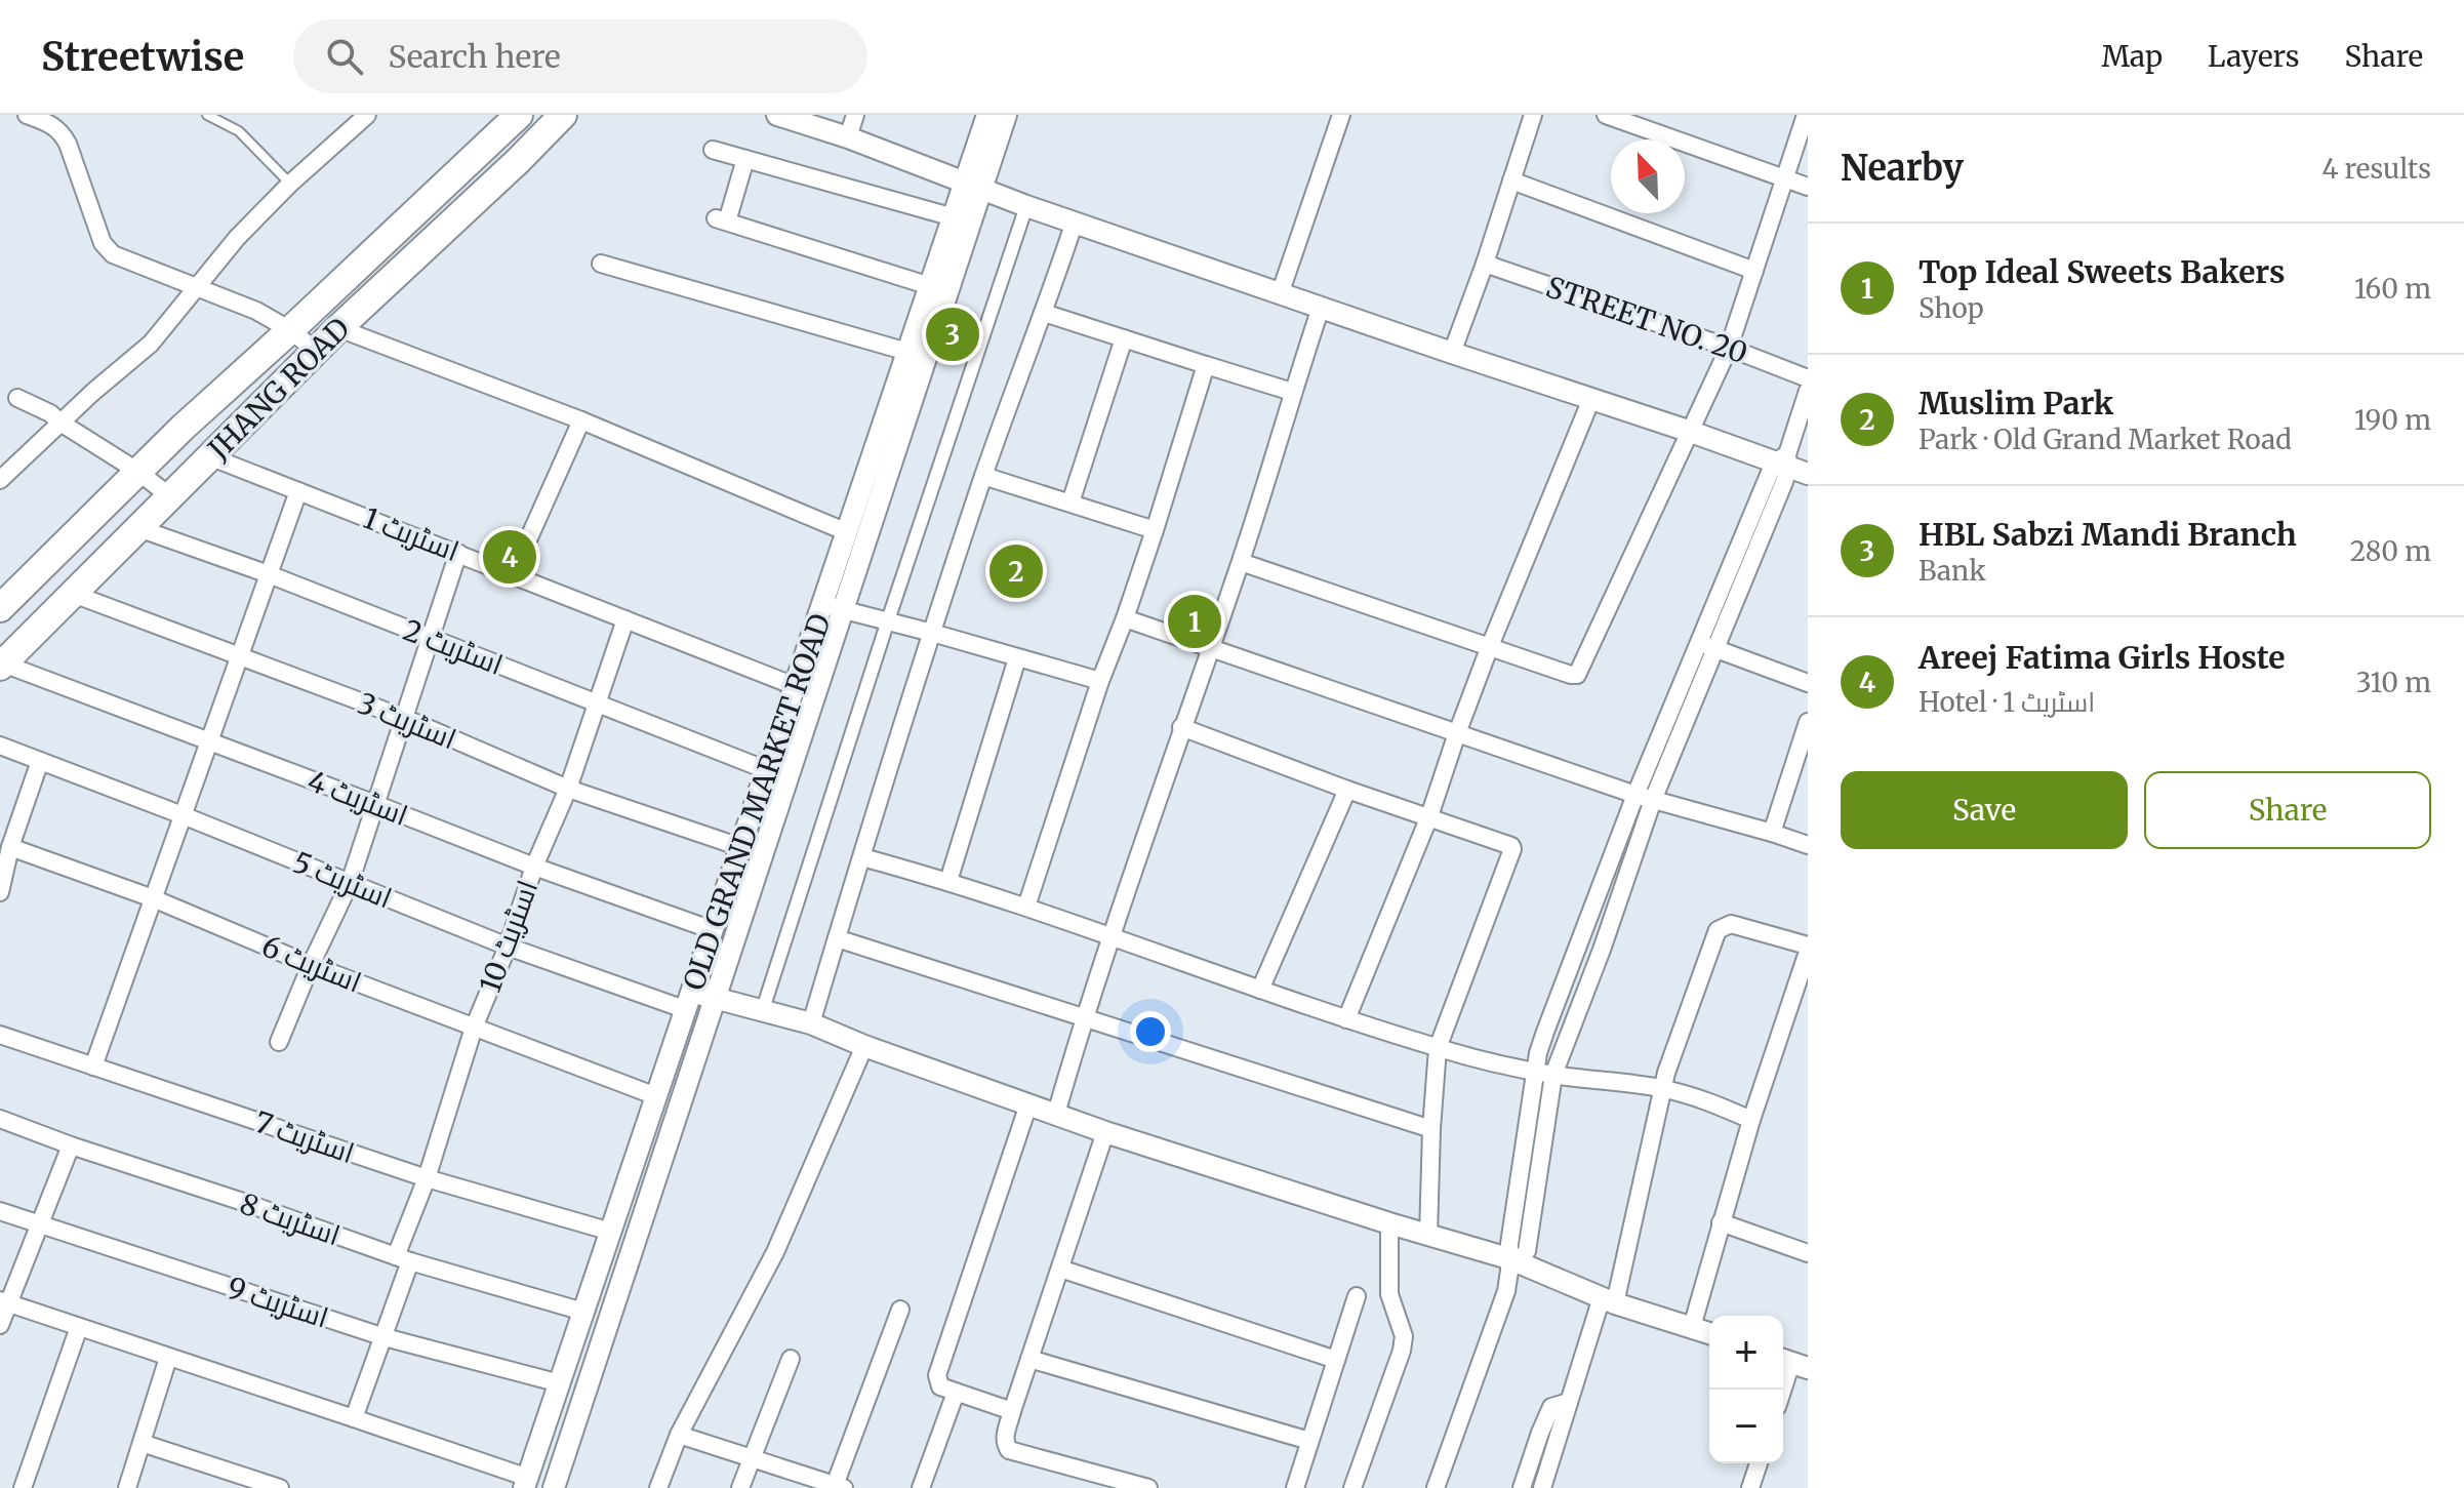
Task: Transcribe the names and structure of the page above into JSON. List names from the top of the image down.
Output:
{
  "streets": {
    "highway": ["JHANG ROAD"],
    "street": [
      "STREET NO. 20",
      "اسٹریٹ 1",
      "اسٹریٹ 2",
      "اسٹریٹ 3",
      "اسٹریٹ 4",
      "OLD GRAND MARKET ROAD",
      "اسٹریٹ 5",
      "اسٹریٹ 10",
      "اسٹریٹ 6",
      "اسٹریٹ 7",
      "اسٹریٹ 8",
      "اسٹریٹ 9"
    ]
  },
  "crossings": [
    ["JHANG ROAD", "اسٹریٹ 1"],
    ["JHANG ROAD", "اسٹریٹ 2"],
    ["JHANG ROAD", "اسٹریٹ 3"],
    ["JHANG ROAD", "اسٹریٹ 4"],
    ["اسٹریٹ 1", "OLD GRAND MARKET ROAD"],
    ["اسٹریٹ 1", "اسٹریٹ 10"],
    ["اسٹریٹ 2", "OLD GRAND MARKET ROAD"],
    ["اسٹریٹ 2", "اسٹریٹ 10"],
    ["اسٹریٹ 3", "OLD GRAND MARKET ROAD"],
    ["اسٹریٹ 3", "اسٹریٹ 10"],
    ["اسٹریٹ 4", "OLD GRAND MARKET ROAD"],
    ["اسٹریٹ 4", "اسٹریٹ 10"],
    ["OLD GRAND MARKET ROAD", "اسٹریٹ 5"],
    ["OLD GRAND MARKET ROAD", "اسٹریٹ 6"],
    ["OLD GRAND MARKET ROAD", "اسٹریٹ 7"],
    ["OLD GRAND MARKET ROAD", "اسٹریٹ 8"],
    ["OLD GRAND MARKET ROAD", "اسٹریٹ 9"],
    ["اسٹریٹ 5", "اسٹریٹ 10"],
    ["اسٹریٹ 10", "اسٹریٹ 6"],
    ["اسٹریٹ 10", "اسٹریٹ 7"],
    ["اسٹریٹ 10", "اسٹریٹ 8"],
    ["اسٹریٹ 10", "اسٹریٹ 9"]
  ],
  "north": "top left",
  "page": {
    "header": "Streetwise",
    "search": "Search here",
    "nav": ["Map", "Layers", "Share"],
    "heading": ["Nearby", "4 results"],
    "list": [
      {
        "mark": "1",
        "name": "Top Ideal Sweets Bakers",
        "note": "Shop",
        "value": "160 m"
      },
      {
        "mark": "2",
        "name": "Muslim Park",
        "note": "Park · Old Grand Market Road",
        "value": "190 m"
      },
      {
        "mark": "3",
        "name": "HBL Sabzi Mandi Branch",
        "note": "Bank",
        "value": "280 m"
      },
      {
        "mark": "4",
        "name": "Areej Fatima Girls Hoste",
        "note": "Hotel · اسٹریٹ 1",
        "value": "310 m"
      }
    ],
    "pins": [
      "3",
      "4",
      "2",
      "1"
    ],
    "buttons": ["Save", "Share"],
    "map_buttons": ["+", "−"]
  }
}
